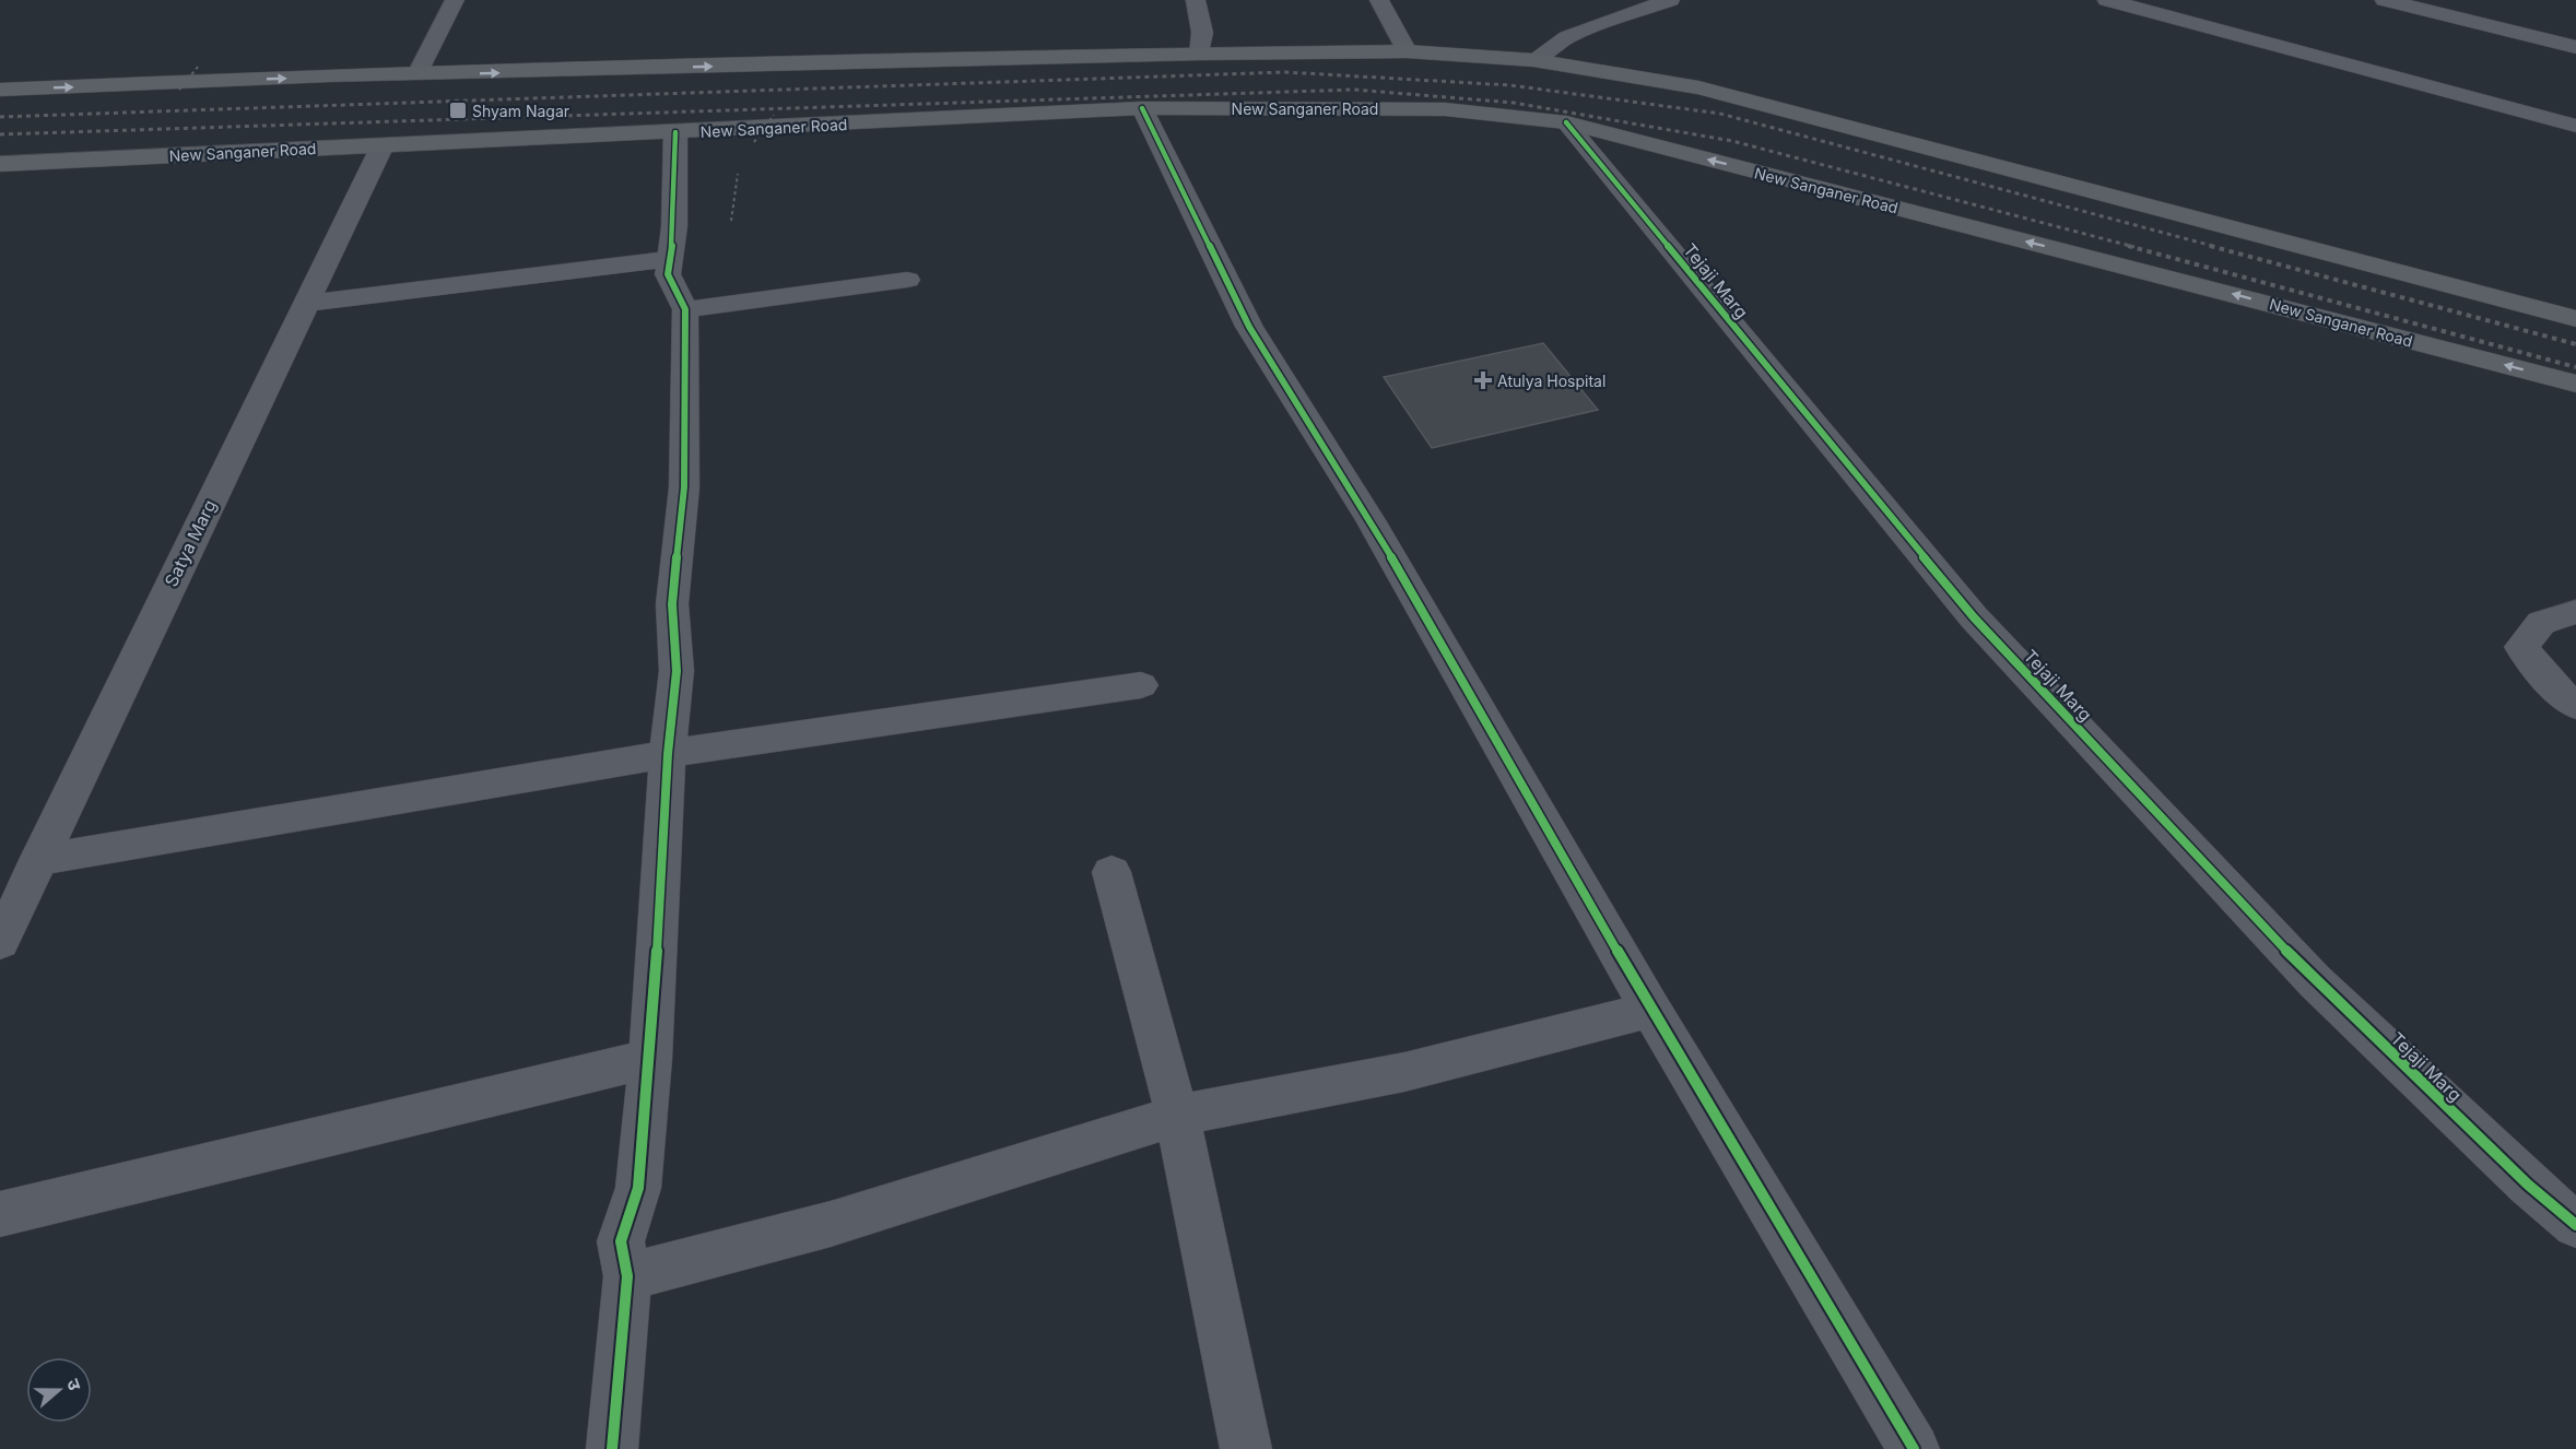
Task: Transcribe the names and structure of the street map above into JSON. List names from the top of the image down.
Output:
{
  "streets": {
    "main road": ["New Sanganer Road"],
    "street": ["Tejaji Marg", "Satya Marg"]
  },
  "crossings": [
    ["New Sanganer Road", "Tejaji Marg"],
    ["New Sanganer Road", "Satya Marg"]
  ],
  "places": {
    "transit": ["Shyam Nagar"],
    "health": ["Atulya Hospital"]
  },
  "north": "right"
}
